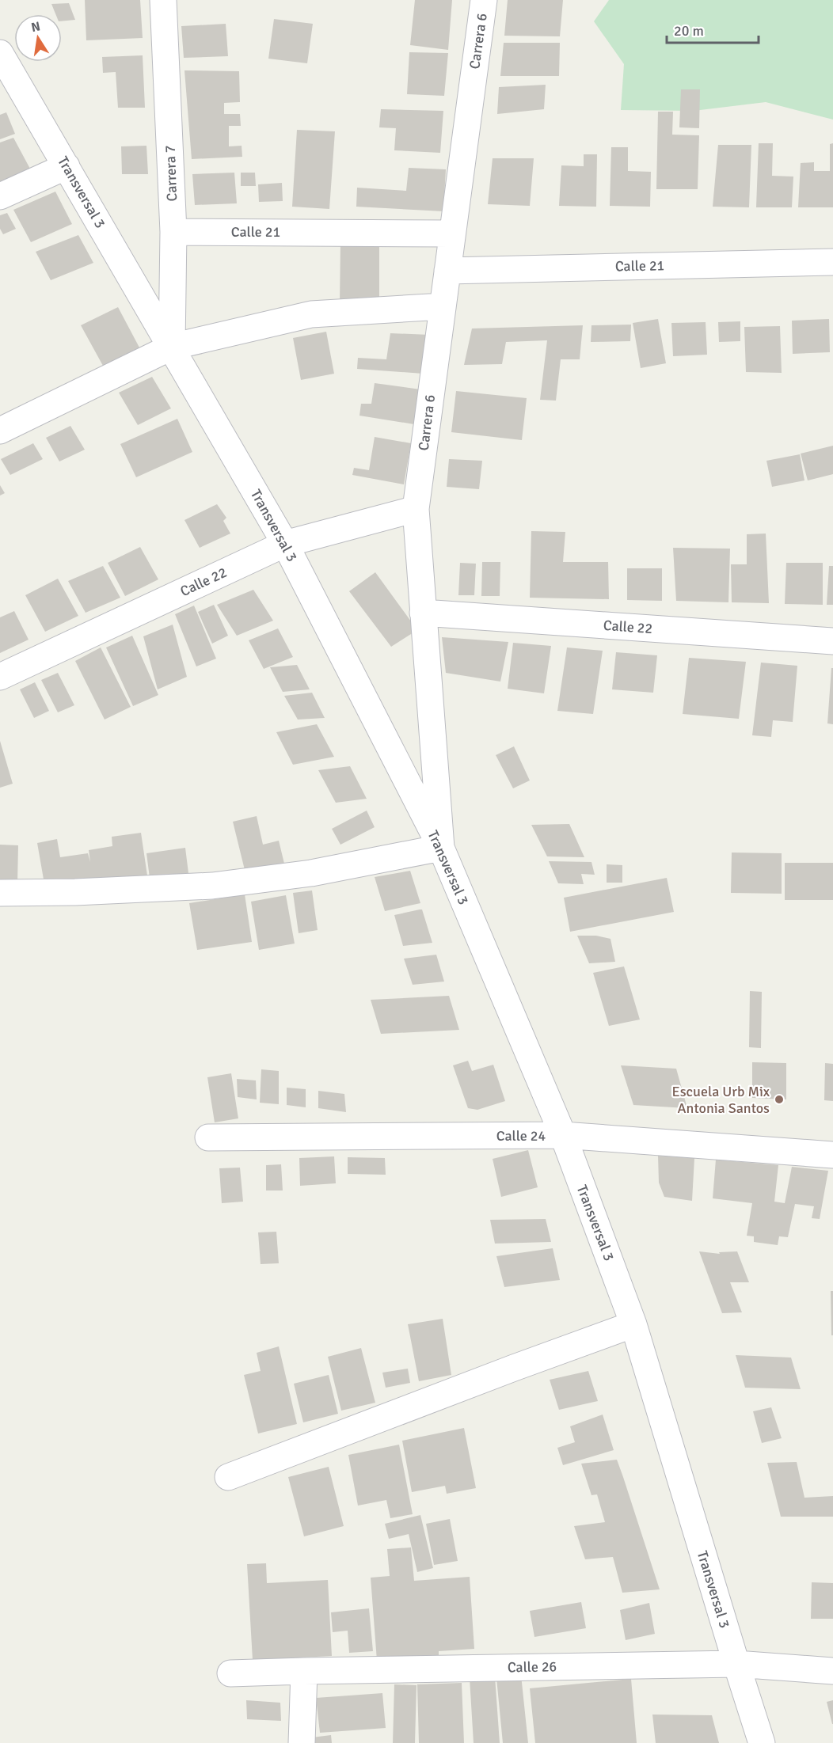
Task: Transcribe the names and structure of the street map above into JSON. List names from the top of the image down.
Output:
{
  "streets": {
    "street": [
      "Carrera 6",
      "Carrera 7",
      "Transversal 3",
      "Calle 21",
      "Calle 22",
      "Calle 24",
      "Calle 26"
    ]
  },
  "crossings": [
    ["Carrera 6", "Transversal 3"],
    ["Carrera 6", "Calle 21"],
    ["Carrera 6", "Calle 22"],
    ["Carrera 7", "Transversal 3"],
    ["Carrera 7", "Calle 21"],
    ["Transversal 3", "Calle 22"],
    ["Transversal 3", "Calle 24"],
    ["Transversal 3", "Calle 26"]
  ],
  "places": ["Escuela Urb Mix Antonia Santos"],
  "scale_bar": "20 m",
  "north": "top"
}
